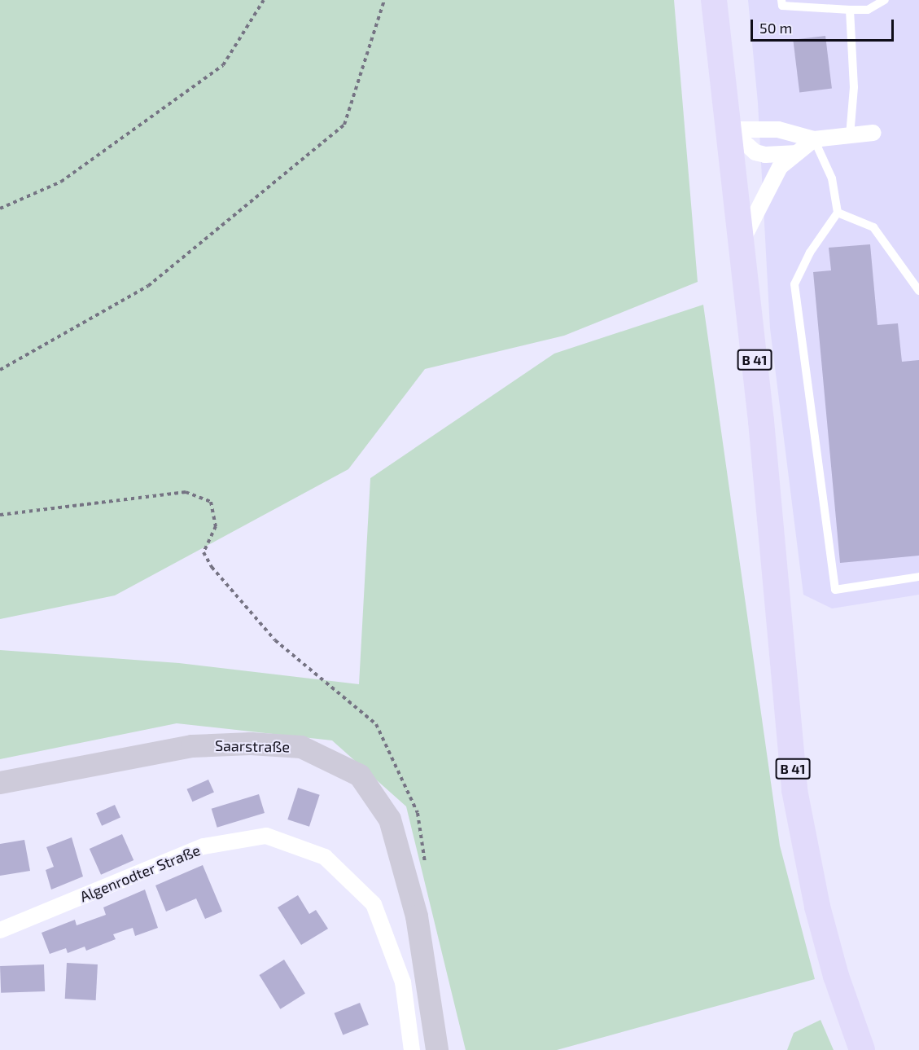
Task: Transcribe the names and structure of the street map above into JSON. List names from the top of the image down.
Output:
{
  "streets": {
    "main road": ["B 41"],
    "street": ["Saarstraße", "Algenrodter Straße"]
  },
  "scale_bar": "50 m"
}
